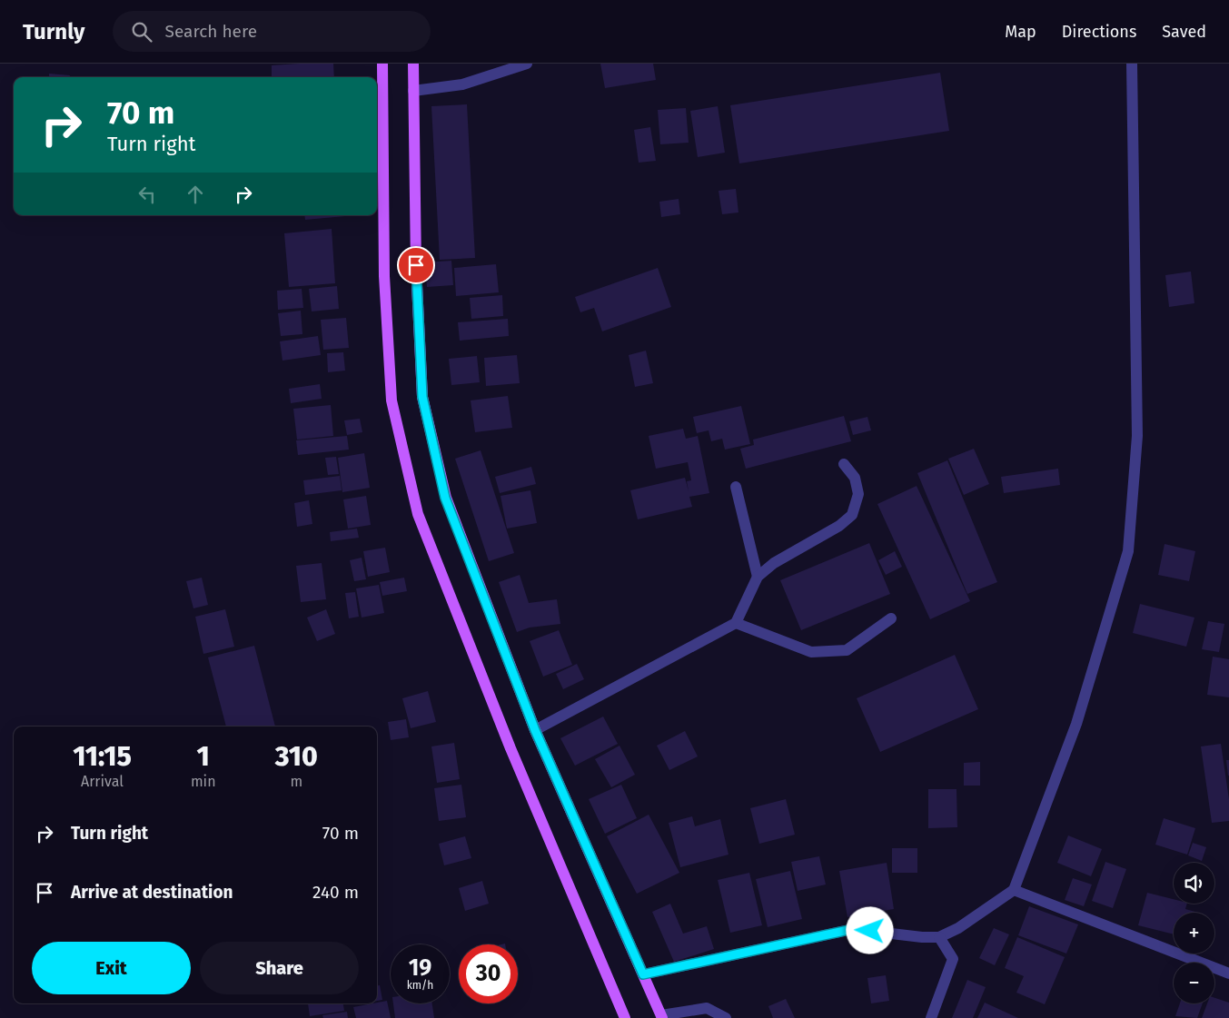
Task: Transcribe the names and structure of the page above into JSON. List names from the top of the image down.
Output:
{
  "page": {
    "header": "Turnly",
    "search": "Search here",
    "nav": ["Map", "Directions", "Saved"],
    "turn": ["70 m", "Turn right"],
    "eta": [
      "11:15",
      "Arrival",
      "1",
      "min",
      "310",
      "m"
    ],
    "list": [
      {
        "name": "Turn right",
        "value": "70 m"
      },
      {
        "name": "Arrive at destination",
        "value": "240 m"
      }
    ],
    "map_buttons": ["+", "−"],
    "buttons": ["Exit", "Share"],
    "speed": "19 km/h",
    "limit": "30"
  }
}
